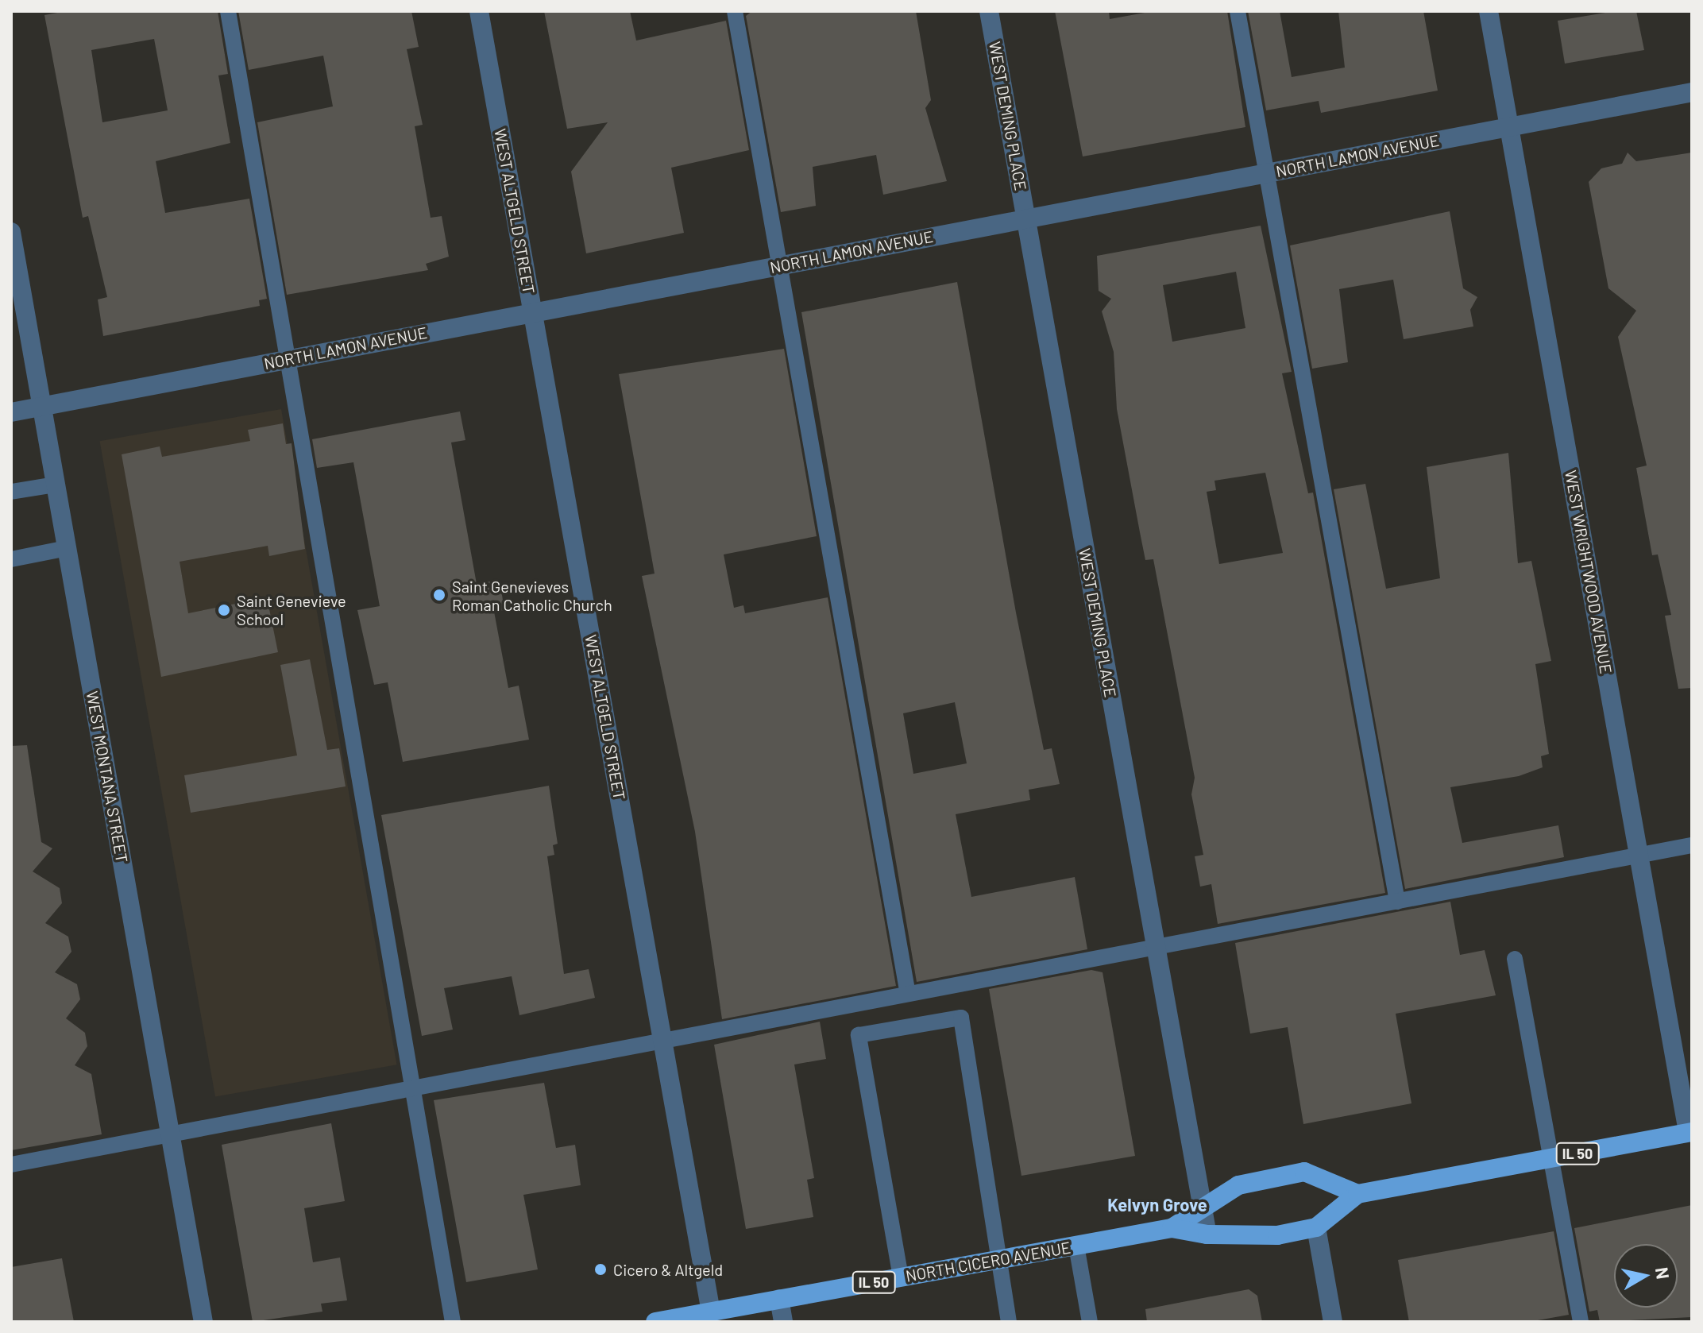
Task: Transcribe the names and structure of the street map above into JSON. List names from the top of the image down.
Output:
{
  "streets": {
    "main road": ["IL 50", "NORTH CICERO AVENUE"],
    "street": [
      "WEST DEMING PLACE",
      "NORTH LAMON AVENUE",
      "WEST ALTGELD STREET",
      "WEST WRIGHTWOOD AVENUE",
      "WEST MONTANA STREET"
    ]
  },
  "crossings": [
    ["WEST DEMING PLACE", "NORTH LAMON AVENUE"],
    ["WEST DEMING PLACE", "NORTH CICERO AVENUE"],
    ["NORTH LAMON AVENUE", "WEST ALTGELD STREET"],
    ["NORTH LAMON AVENUE", "WEST WRIGHTWOOD AVENUE"],
    ["NORTH LAMON AVENUE", "WEST MONTANA STREET"],
    ["WEST ALTGELD STREET", "NORTH CICERO AVENUE"],
    ["WEST WRIGHTWOOD AVENUE", "NORTH CICERO AVENUE"]
  ],
  "districts": ["Kelvyn Grove"],
  "places": ["Saint Genevieves Roman Catholic Church", "Saint Genevieve School", "Cicero & Altgeld"],
  "north": "right"
}
